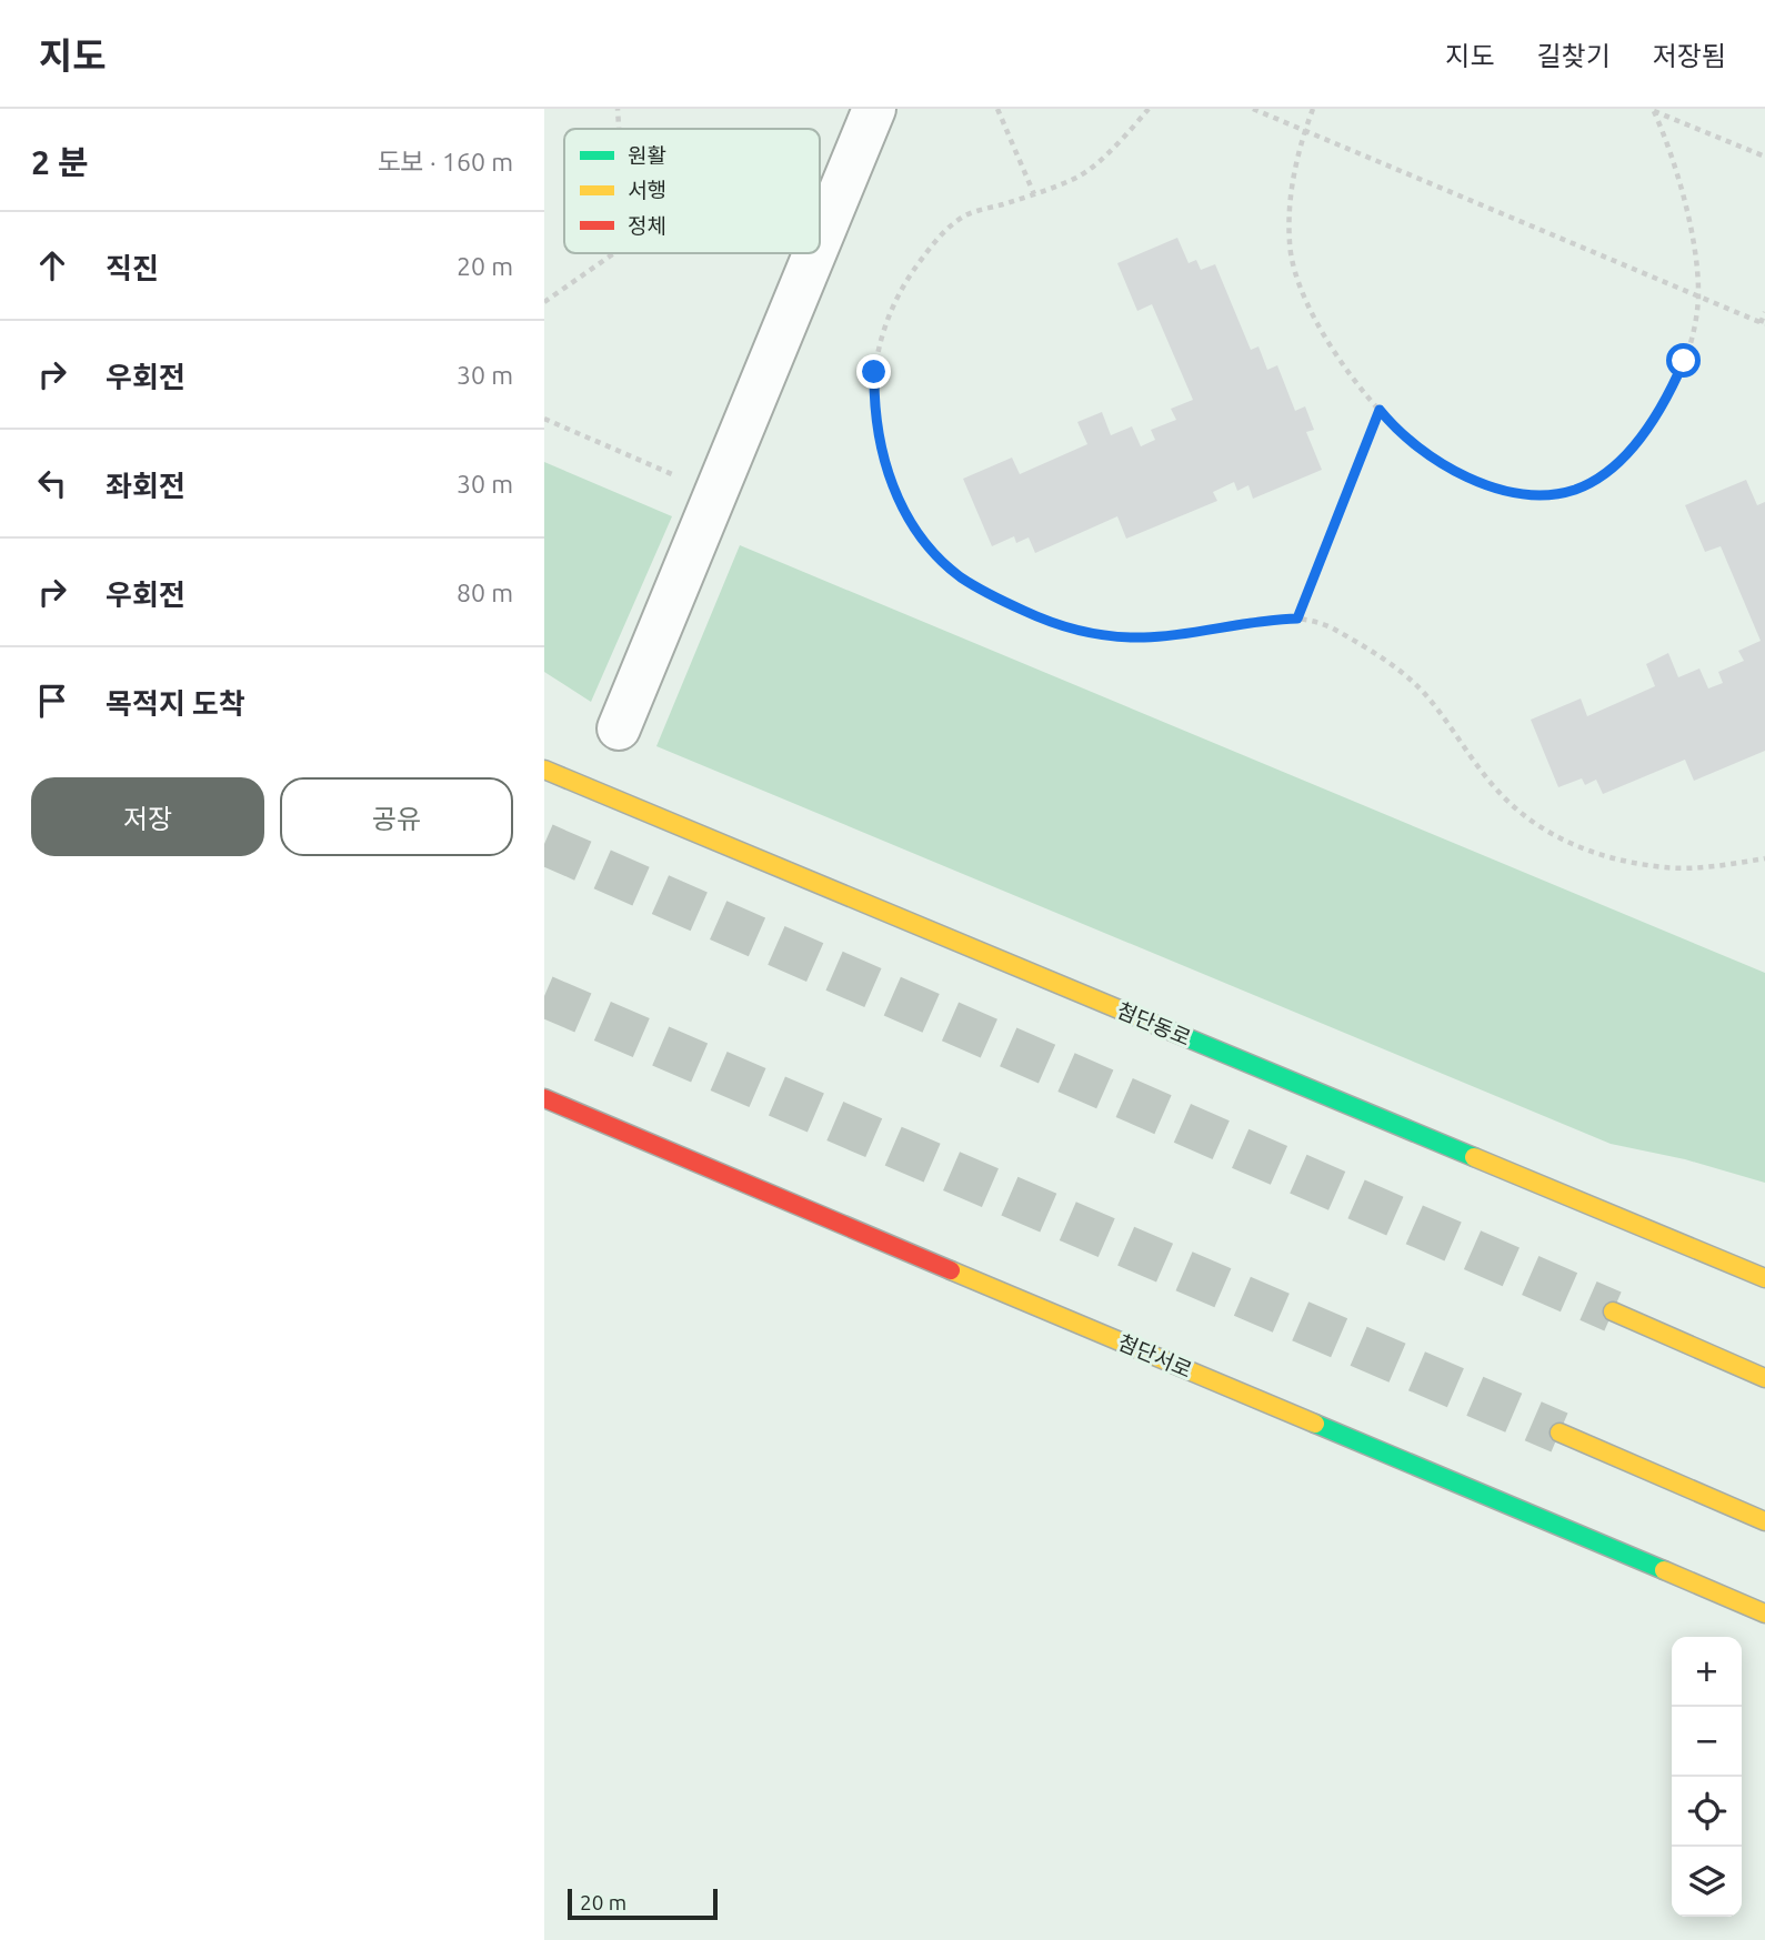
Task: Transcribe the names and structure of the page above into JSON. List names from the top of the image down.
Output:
{
  "streets": {
    "main road": ["첨단동로", "첨단서로"]
  },
  "legend": ["원활", "서행", "정체"],
  "scale_bar": "20 m",
  "page": {
    "header": "지도",
    "nav": ["지도", "길찾기", "저장됨"],
    "heading": ["2 분", "도보 · 160 m"],
    "list": [
      ["직진", "20 m"],
      ["우회전", "30 m"],
      ["좌회전", "30 m"],
      ["우회전", "80 m"],
      "목적지 도착"
    ],
    "buttons": ["저장", "공유"],
    "map_buttons": ["+", "−"],
    "scale": "20 m"
  }
}
